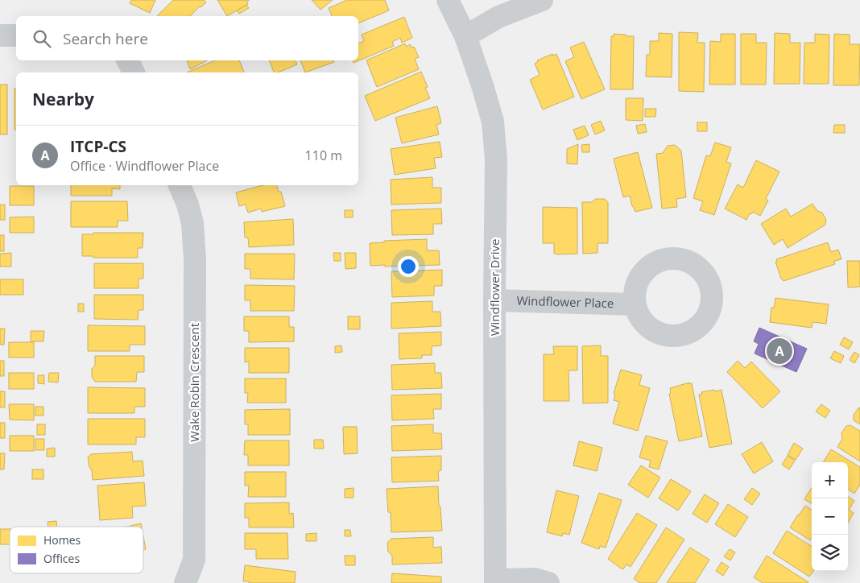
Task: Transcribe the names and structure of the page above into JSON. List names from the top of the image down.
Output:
{
  "streets": {
    "street": ["Windflower Drive", "Windflower Place", "Wake Robin Crescent"]
  },
  "crossings": [
    ["Windflower Drive", "Windflower Place"]
  ],
  "legend": ["Homes", "Offices"],
  "page": {
    "search": "Search here",
    "heading": "Nearby",
    "list": [
      {
        "mark": "A",
        "name": "ITCP-CS",
        "note": "Office · Windflower Place",
        "value": "110 m"
      }
    ],
    "pins": "A",
    "map_buttons": ["+", "−"]
  }
}
